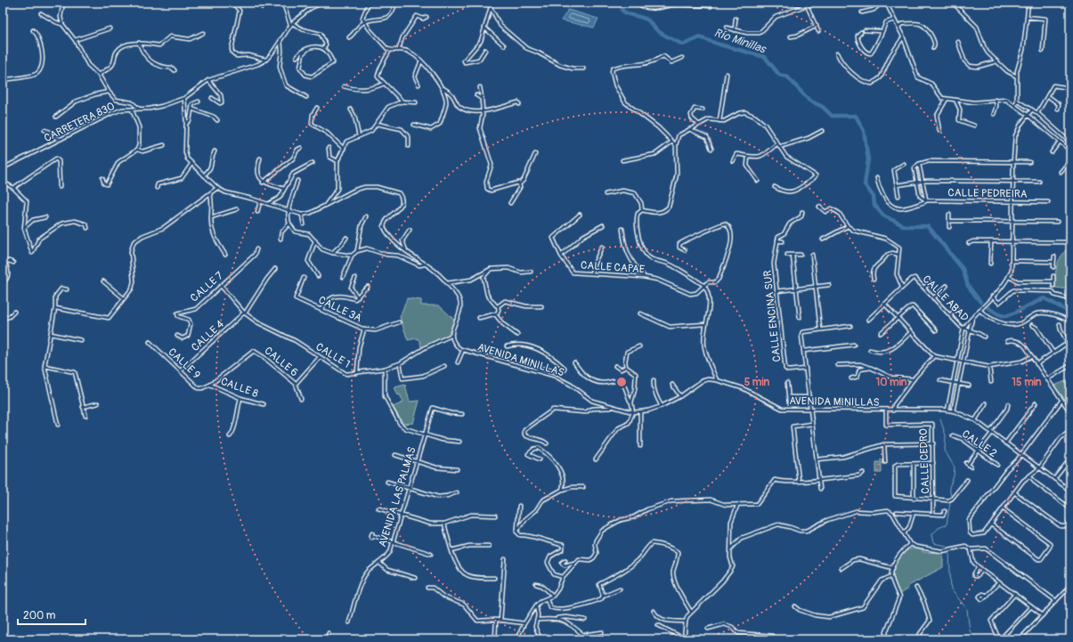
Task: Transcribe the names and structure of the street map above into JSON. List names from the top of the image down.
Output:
{
  "streets": {
    "street": [
      "CARRETERA 830",
      "CALLE PEDREIRA",
      "CALLE CAPAE",
      "CALLE 7",
      "CALLE ABAD",
      "CALLE 3A",
      "CALLE ENCINA SUR",
      "CALLE 4",
      "CALLE 1",
      "AVENIDA MINILLAS",
      "CALLE 6",
      "CALLE 9",
      "CALLE 8",
      "CALLE 2",
      "CALLE CEDRO",
      "AVENIDA LAS PALMAS"
    ]
  },
  "crossings": [
    ["CALLE 7", "CALLE 1"],
    ["CALLE 4", "CALLE 1"],
    ["CALLE 4", "CALLE 9"],
    ["CALLE 1", "AVENIDA MINILLAS"],
    ["AVENIDA MINILLAS", "CALLE CEDRO"],
    ["CALLE 6", "CALLE 9"],
    ["CALLE 6", "CALLE 8"],
    ["CALLE 9", "CALLE 8"]
  ],
  "water": ["Río Minillas"],
  "scale_bar": "200 m",
  "rings": ["5 min", "10 min", "15 min"]
}
